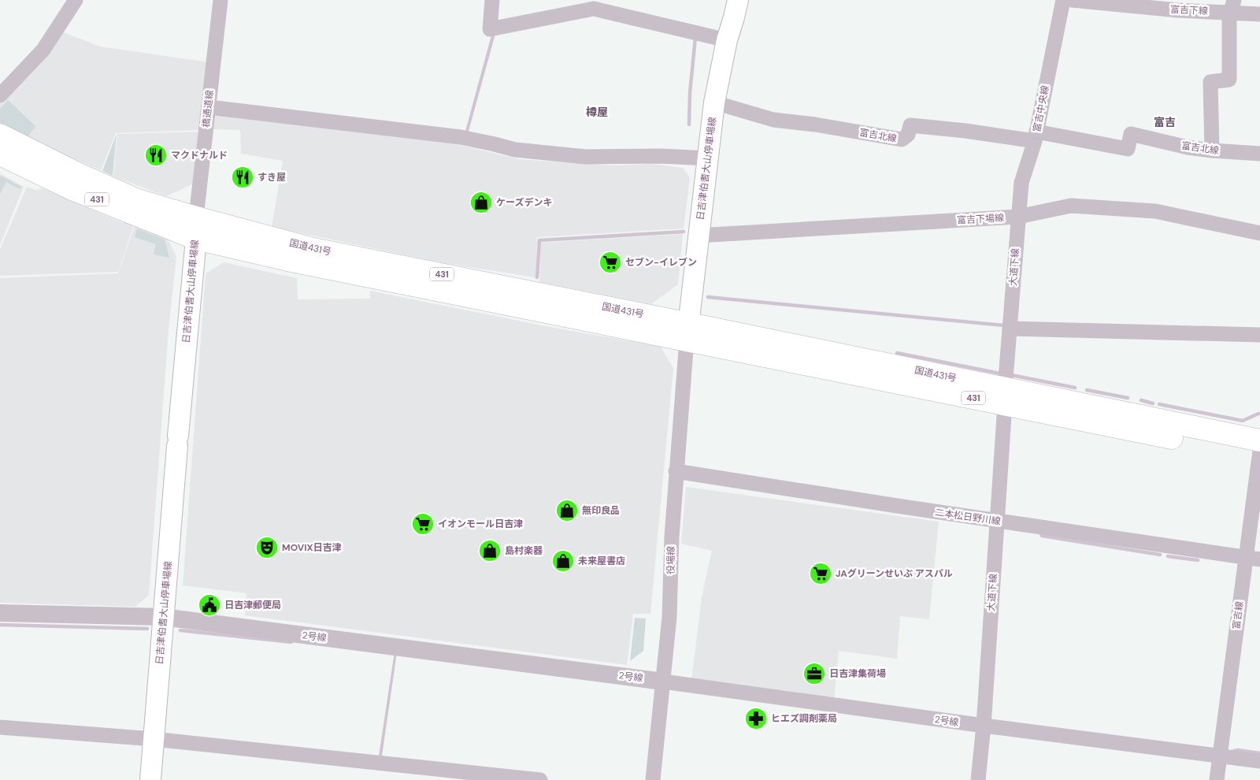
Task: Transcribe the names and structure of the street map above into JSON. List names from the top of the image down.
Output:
{
  "streets": {
    "highway": ["431", "国道431号"],
    "main road": ["日吉津伯耆大山停車場線"],
    "street": [
      "富吉下線",
      "橋通道線",
      "富吉中央線",
      "富吉北線",
      "富吉下場線",
      "大道下線",
      "二本松日野川線",
      "役場線",
      "富吉線",
      "2号線"
    ]
  },
  "crossings": [
    ["橋通道線", "日吉津伯耆大山停車場線"],
    ["橋通道線", "国道431号"],
    ["富吉中央線", "富吉北線"],
    ["富吉中央線", "富吉下場線"],
    ["富吉中央線", "大道下線"],
    ["富吉北線", "日吉津伯耆大山停車場線"],
    ["日吉津伯耆大山停車場線", "富吉下場線"],
    ["日吉津伯耆大山停車場線", "国道431号"],
    ["日吉津伯耆大山停車場線", "役場線"],
    ["日吉津伯耆大山停車場線", "2号線"],
    ["富吉下場線", "大道下線"],
    ["国道431号", "大道下線"],
    ["国道431号", "役場線"],
    ["国道431号", "富吉線"],
    ["大道下線", "二本松日野川線"],
    ["大道下線", "2号線"],
    ["二本松日野川線", "役場線"],
    ["二本松日野川線", "富吉線"],
    ["役場線", "2号線"],
    ["富吉線", "2号線"]
  ],
  "districts": ["樽屋", "富吉"],
  "places": {
    "restaurant": ["マクドナルド", "すき屋"],
    "shop": [
      "ケーズデンキ",
      "無印良品",
      "島村楽器",
      "未来屋書店"
    ],
    "supermarket": ["セブン-イレブン", "イオンモール日吉津", "JAグリーンせいぶ アスパル"],
    "theatre": ["MOVIX日吉津"],
    "public building": ["日吉津郵便局"],
    "office": ["日吉津集荷場"],
    "pharmacy": ["ヒエズ調剤薬局"]
  }
}
